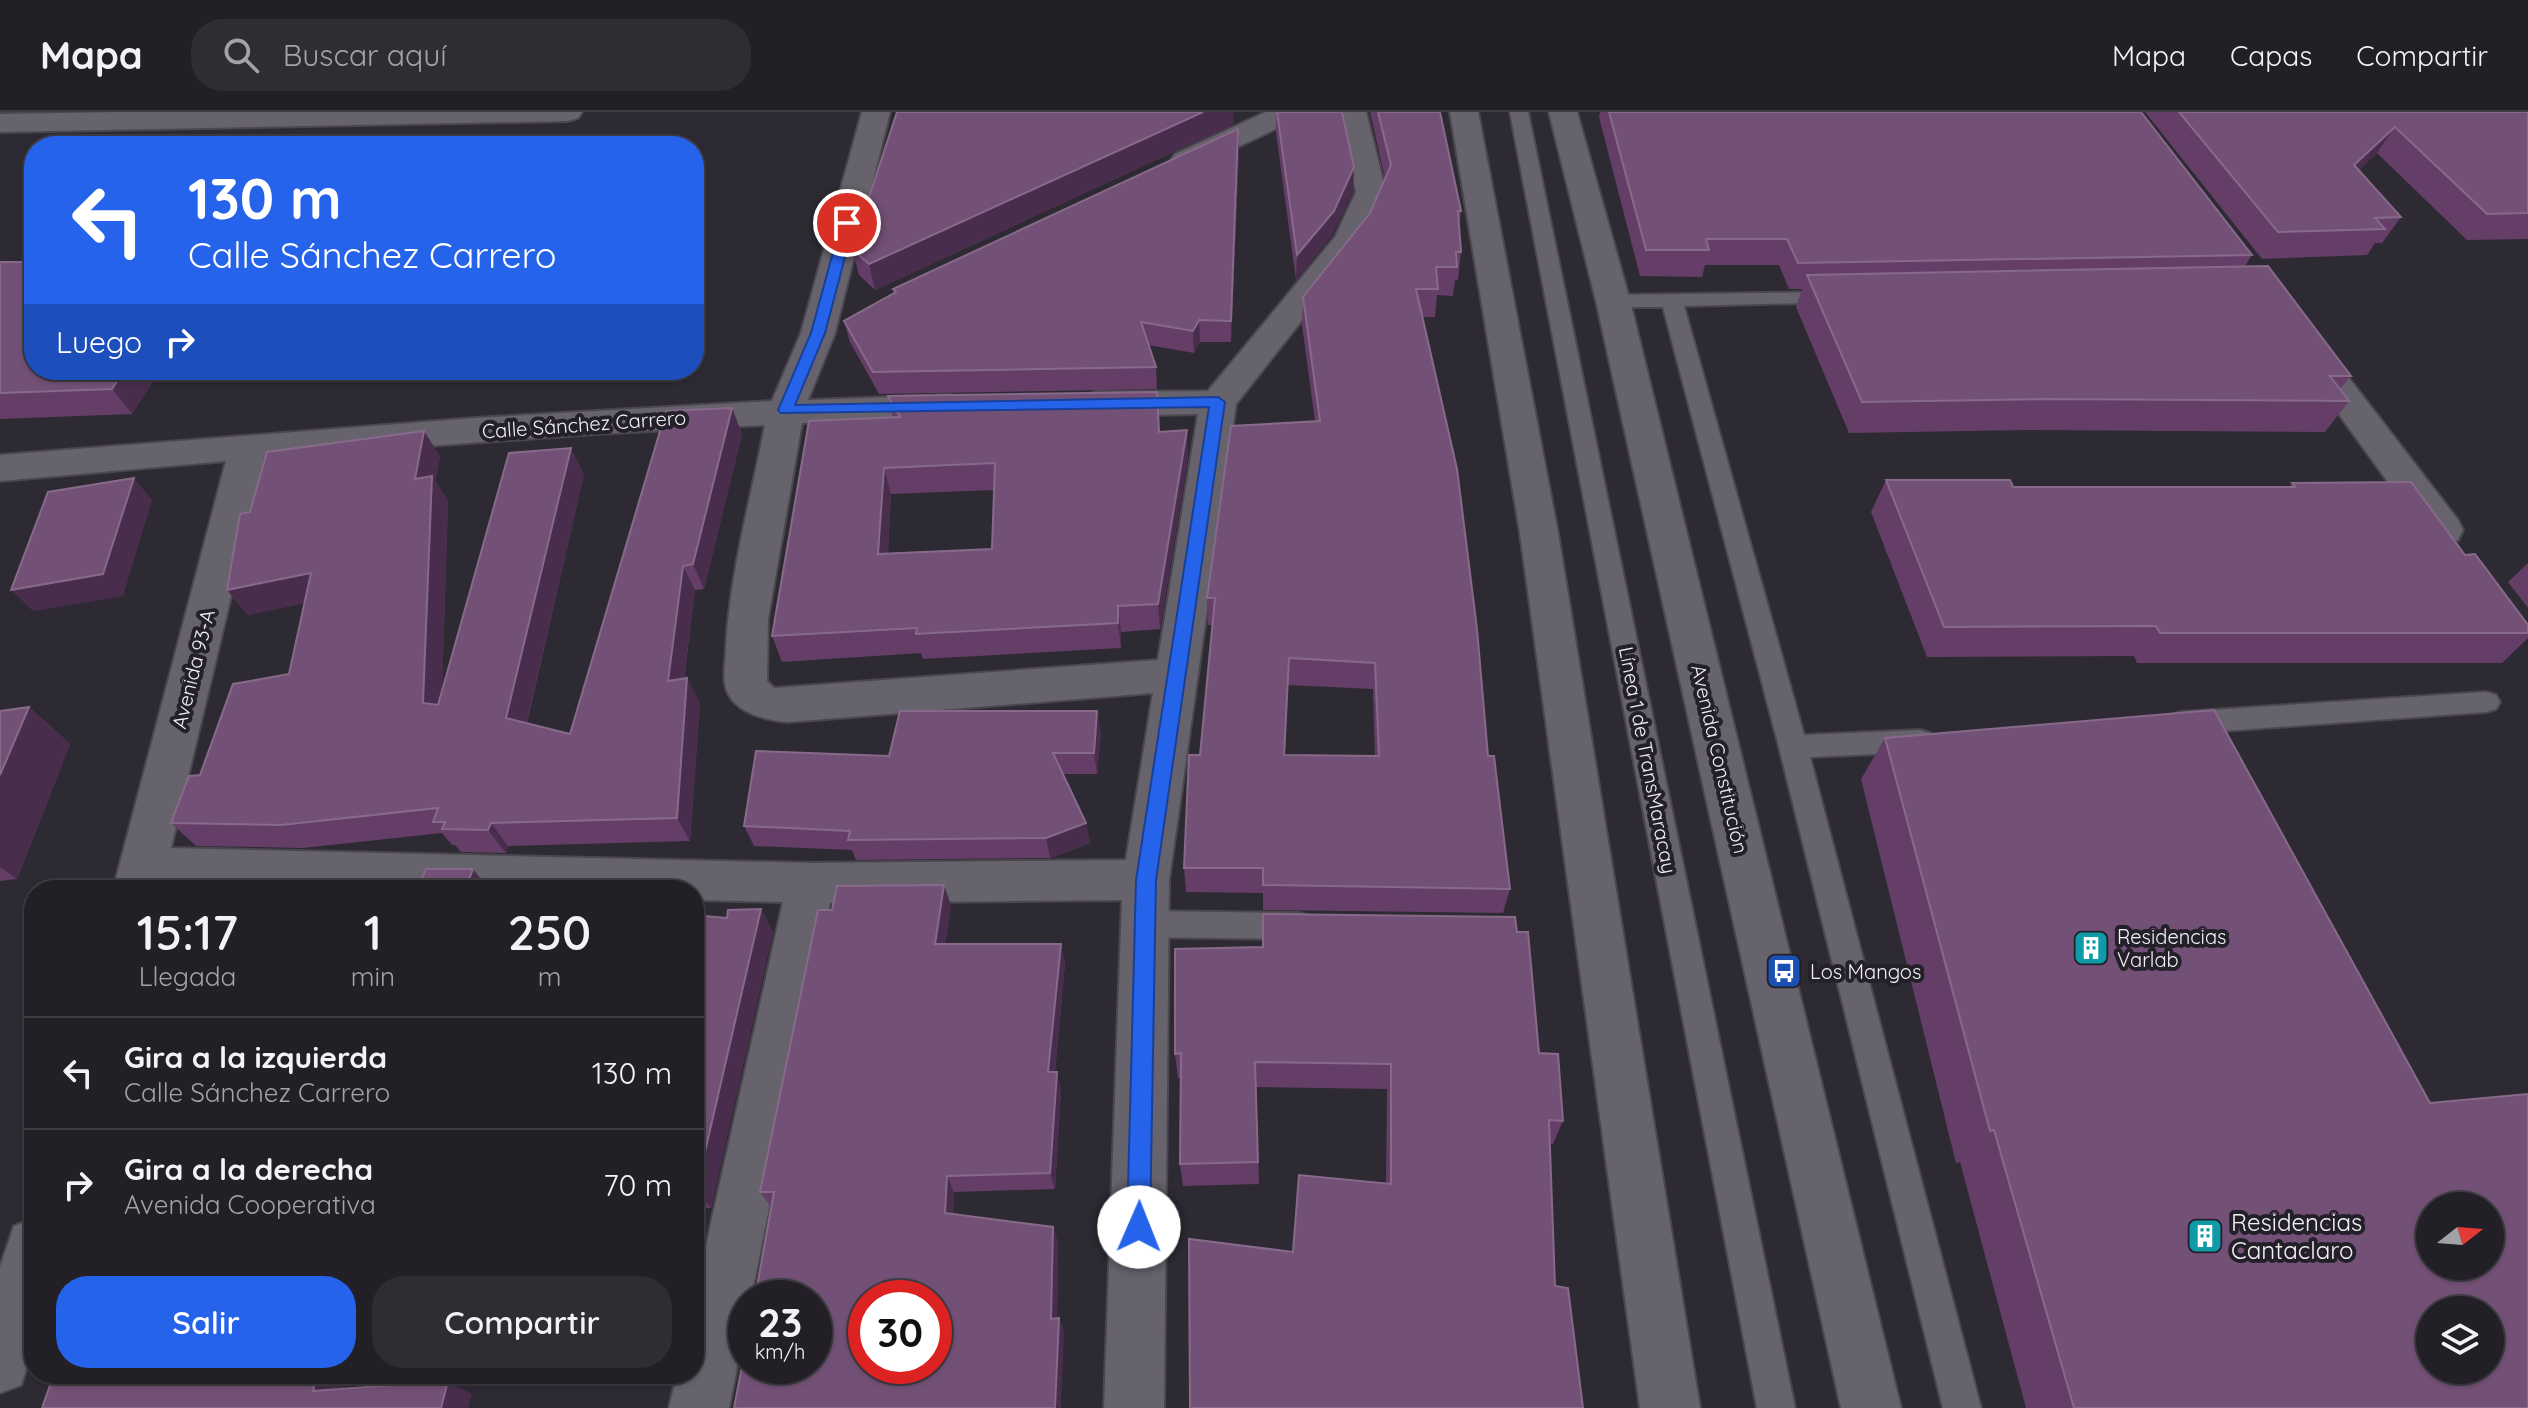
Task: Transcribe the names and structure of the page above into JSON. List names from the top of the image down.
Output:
{
  "streets": {
    "street": ["Calle Sánchez Carrero", "Avenida 93-A", "Avenida Constitución"],
    "lane": ["Línea 1 de TransMaracay"]
  },
  "crossings": [
    ["Calle Sánchez Carrero", "Avenida 93-A"]
  ],
  "places": {
    "building": ["Residencias Varlab", "Residencias Cantaclaro"],
    "bus stop": ["Los Mangos"]
  },
  "north": "right",
  "page": {
    "header": "Mapa",
    "search": "Buscar aquí",
    "nav": ["Mapa", "Capas", "Compartir"],
    "turn": ["130 m", "Calle Sánchez Carrero"],
    "then": "Luego",
    "eta": [
      "15:17",
      "Llegada",
      "1",
      "min",
      "250",
      "m"
    ],
    "list": [
      {
        "name": "Gira a la izquierda",
        "note": "Calle Sánchez Carrero",
        "value": "130 m"
      },
      {
        "name": "Gira a la derecha",
        "note": "Avenida Cooperativa",
        "value": "70 m"
      }
    ],
    "buttons": ["Salir", "Compartir"],
    "speed": "23 km/h",
    "limit": "30"
  }
}
